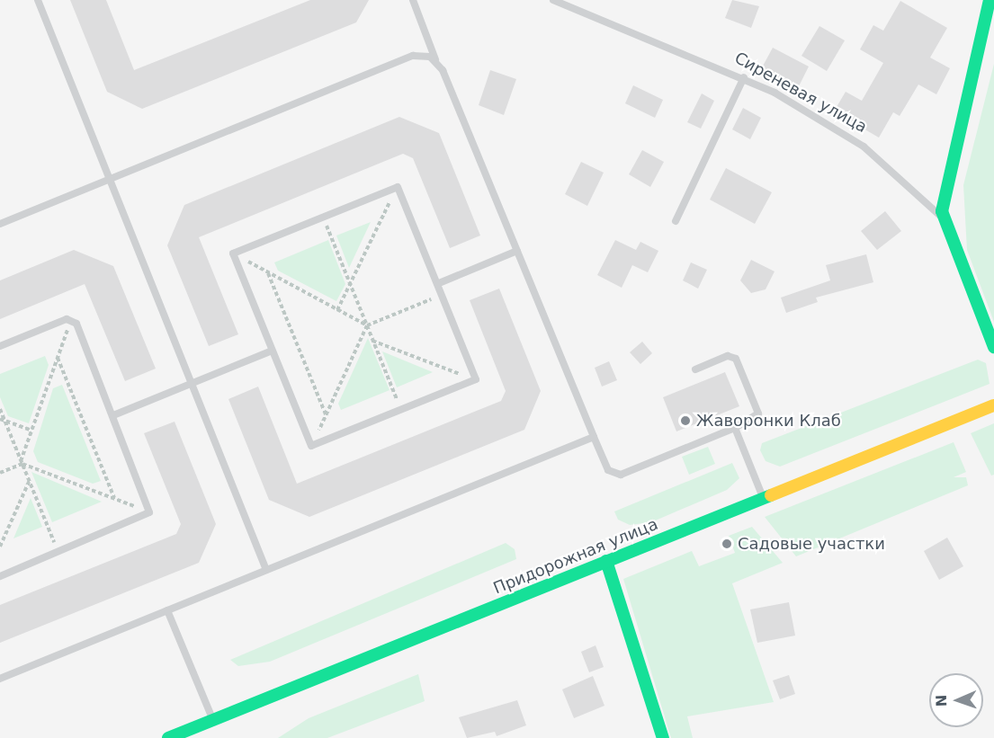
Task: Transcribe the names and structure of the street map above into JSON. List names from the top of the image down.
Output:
{
  "streets": {
    "main road": ["Сиреневая улица", "Придорожная улица"]
  },
  "places": ["Жаворонки Клаб", "Садовые участки"],
  "north": "left"
}
